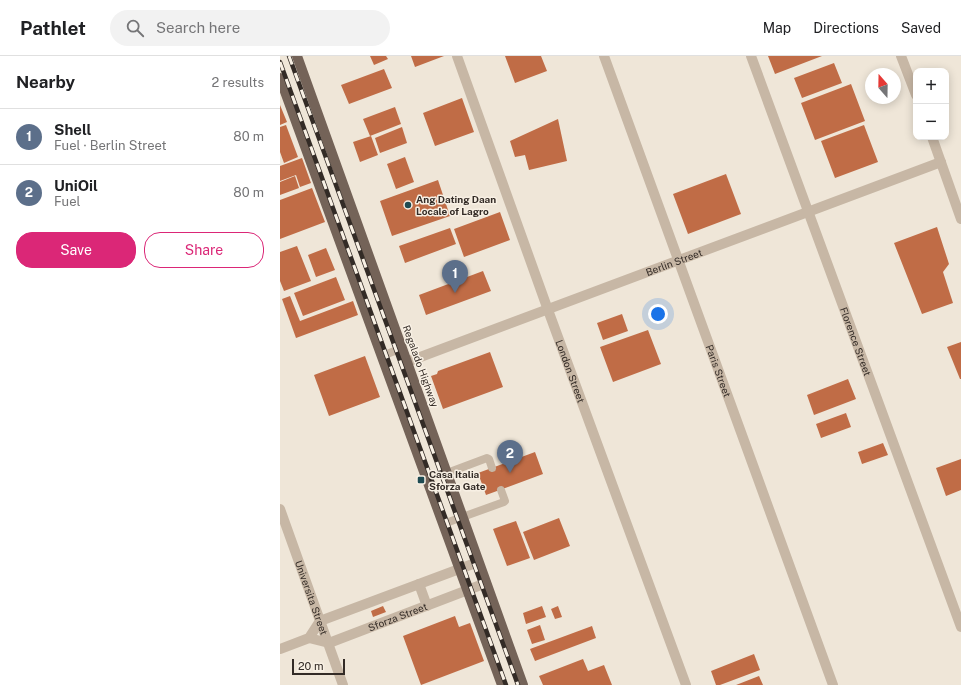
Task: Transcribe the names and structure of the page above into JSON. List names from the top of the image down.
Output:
{
  "streets": {
    "main road": ["Regalado Highway"],
    "street": [
      "Berlin Street",
      "Florence Street",
      "Paris Street",
      "London Street",
      "Universita Street",
      "Sforza Street"
    ]
  },
  "crossings": [
    ["Berlin Street", "Florence Street"],
    ["Berlin Street", "Regalado Highway"],
    ["Berlin Street", "Paris Street"],
    ["Berlin Street", "London Street"],
    ["Regalado Highway", "Sforza Street"],
    ["Universita Street", "Sforza Street"]
  ],
  "places": {
    "other": ["Ang Dating Daan Locale of Lagro"],
    "transit": ["Casa Italia Sforza Gate"]
  },
  "scale_bar": "20 m",
  "north": "top",
  "page": {
    "header": "Pathlet",
    "search": "Search here",
    "nav": ["Map", "Directions", "Saved"],
    "heading": ["Nearby", "2 results"],
    "map_buttons": ["+", "−"],
    "list": [
      {
        "mark": "1",
        "name": "Shell",
        "note": "Fuel · Berlin Street",
        "value": "80 m"
      },
      {
        "mark": "2",
        "name": "UniOil",
        "note": "Fuel",
        "value": "80 m"
      }
    ],
    "buttons": ["Save", "Share"],
    "pins": ["1", "2"],
    "scale": "20 m"
  }
}
